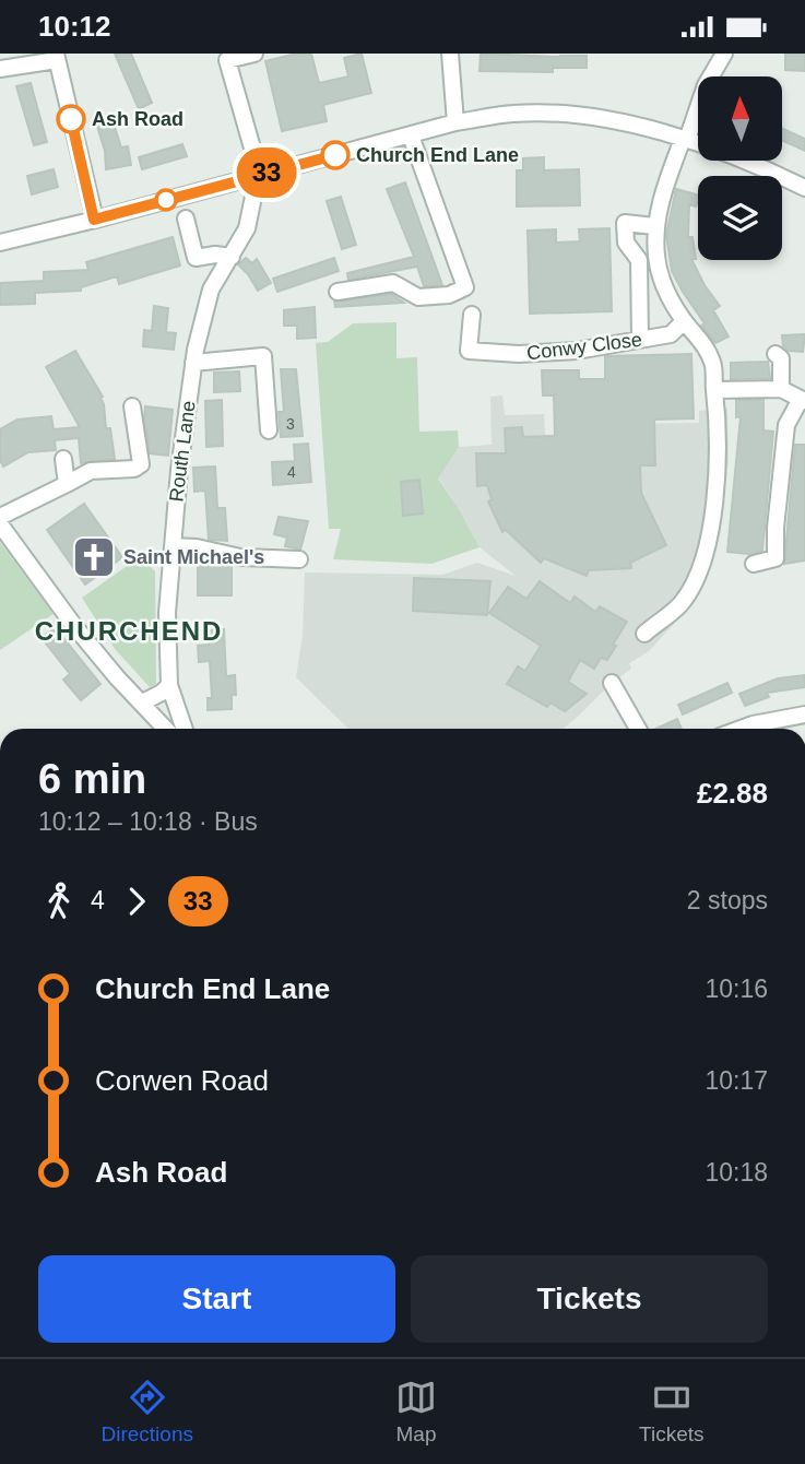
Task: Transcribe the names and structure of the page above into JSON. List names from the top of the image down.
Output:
{
  "streets": {
    "street": ["Conwy Close", "Routh Lane"]
  },
  "districts": ["CHURCHEND"],
  "places": {
    "other": ["Ash Road", "Church End Lane"],
    "church": ["Saint Michael's"]
  },
  "lines": ["bus line 33"],
  "house_numbers": ["3", "4"],
  "north": "top",
  "page": {
    "status": "10:12",
    "on_map": "33",
    "heading": ["6 min", "10:12 – 10:18 · Bus", "£2.88"],
    "legs": ["4", "33", "2 stops"],
    "list": [
      {
        "name": "Church End Lane",
        "value": "10:16"
      },
      {
        "name": "Corwen Road",
        "value": "10:17"
      },
      {
        "name": "Ash Road",
        "value": "10:18"
      }
    ],
    "buttons": ["Start", "Tickets"],
    "tabs": ["Directions", "Map", "Tickets"]
  }
}
